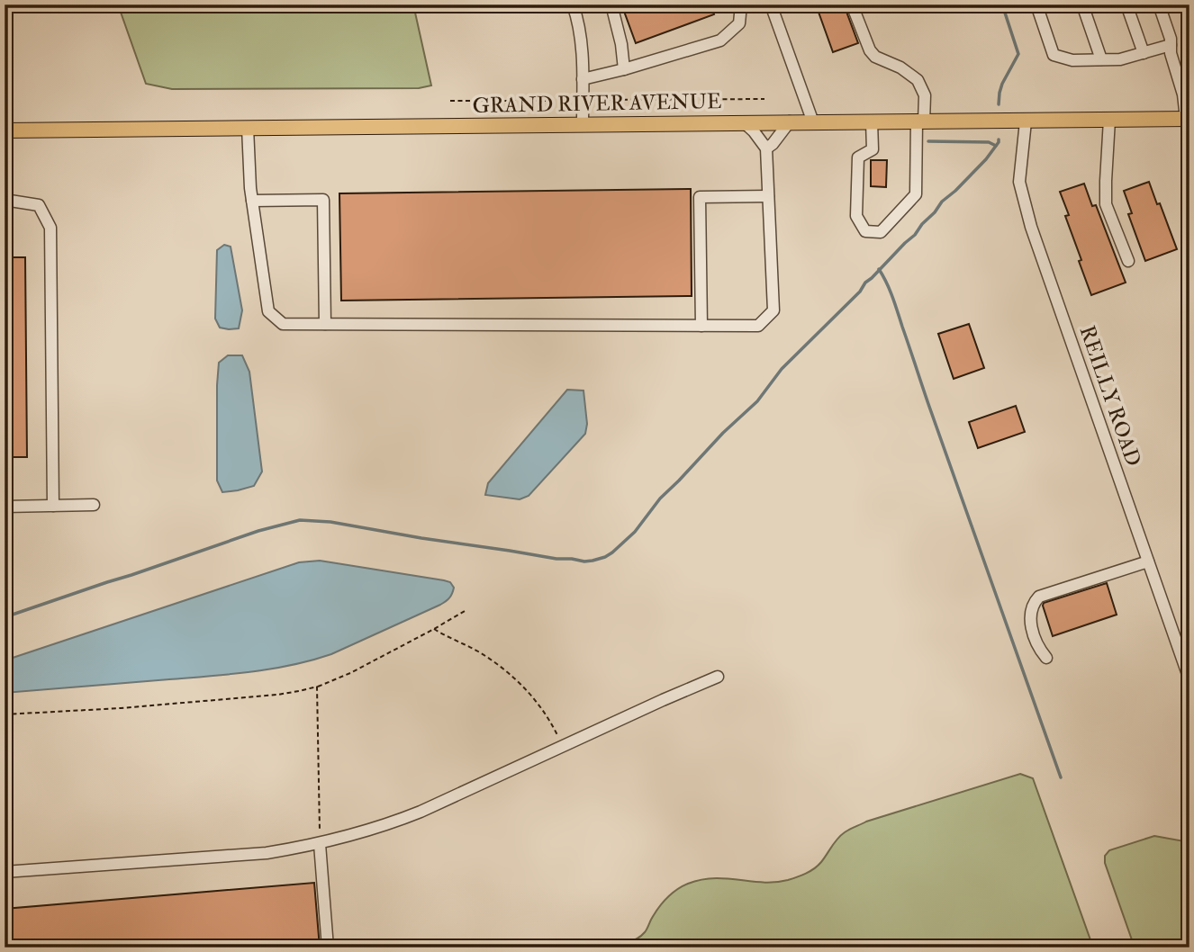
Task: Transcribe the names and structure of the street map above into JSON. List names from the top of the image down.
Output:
{
  "streets": {
    "main road": ["GRAND RIVER AVENUE"],
    "street": ["REILLY ROAD"]
  },
  "crossings": [
    ["GRAND RIVER AVENUE", "REILLY ROAD"]
  ]
}
